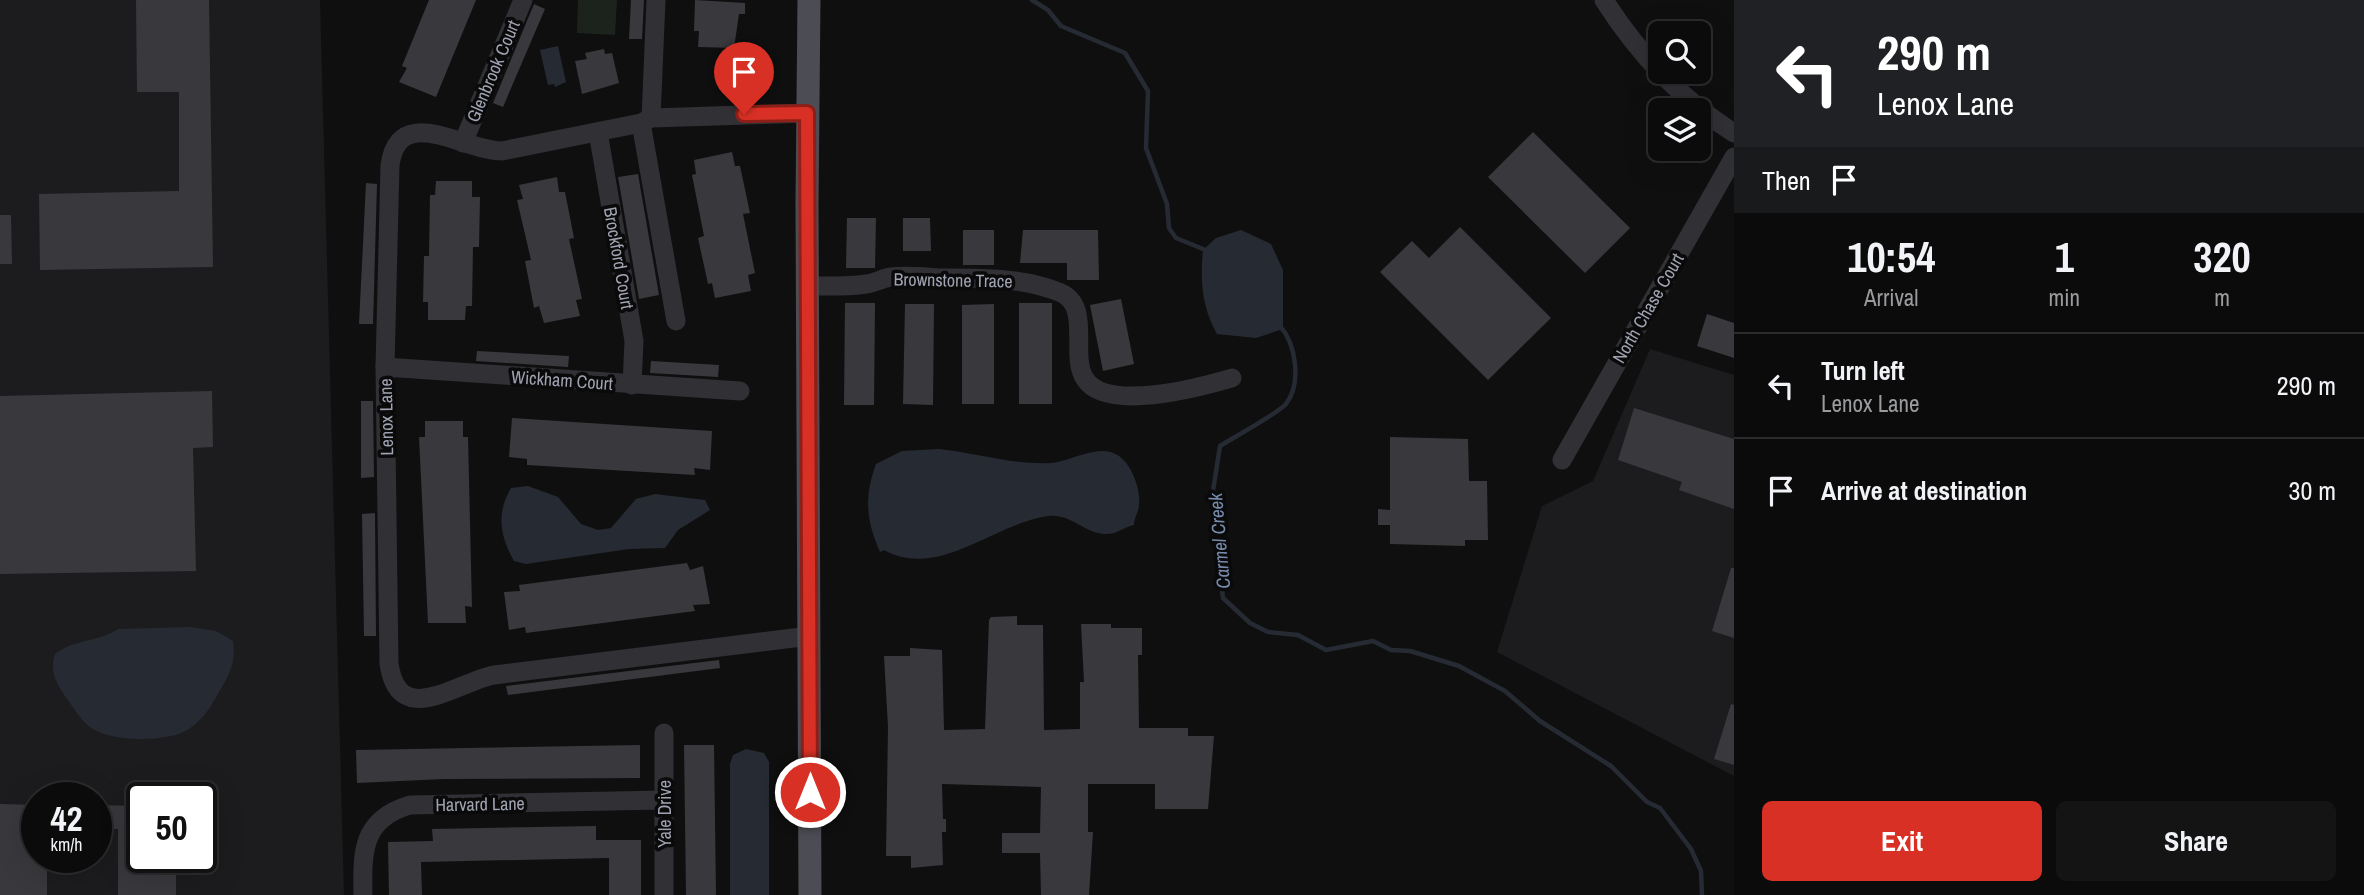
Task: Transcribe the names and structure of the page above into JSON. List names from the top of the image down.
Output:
{
  "streets": {
    "street": [
      "Glenbrook Court",
      "Brockford Court",
      "Brownstone Trace",
      "North Chase Court",
      "Wickham Court",
      "Lenox Lane",
      "Harvard Lane",
      "Yale Drive"
    ]
  },
  "crossings": [
    ["Glenbrook Court", "Lenox Lane"],
    ["Brockford Court", "Wickham Court"],
    ["Brockford Court", "Lenox Lane"],
    ["Wickham Court", "Lenox Lane"],
    ["Harvard Lane", "Yale Drive"]
  ],
  "water": ["Carmel Creek"],
  "page": {
    "turn": ["290 m", "Lenox Lane"],
    "then": "Then",
    "eta": [
      "10:54",
      "Arrival",
      "1",
      "min",
      "320",
      "m"
    ],
    "list": [
      {
        "name": "Turn left",
        "note": "Lenox Lane",
        "value": "290 m"
      },
      {
        "name": "Arrive at destination",
        "value": "30 m"
      }
    ],
    "speed": "42 km/h",
    "limit": "50",
    "buttons": ["Exit", "Share"]
  }
}
